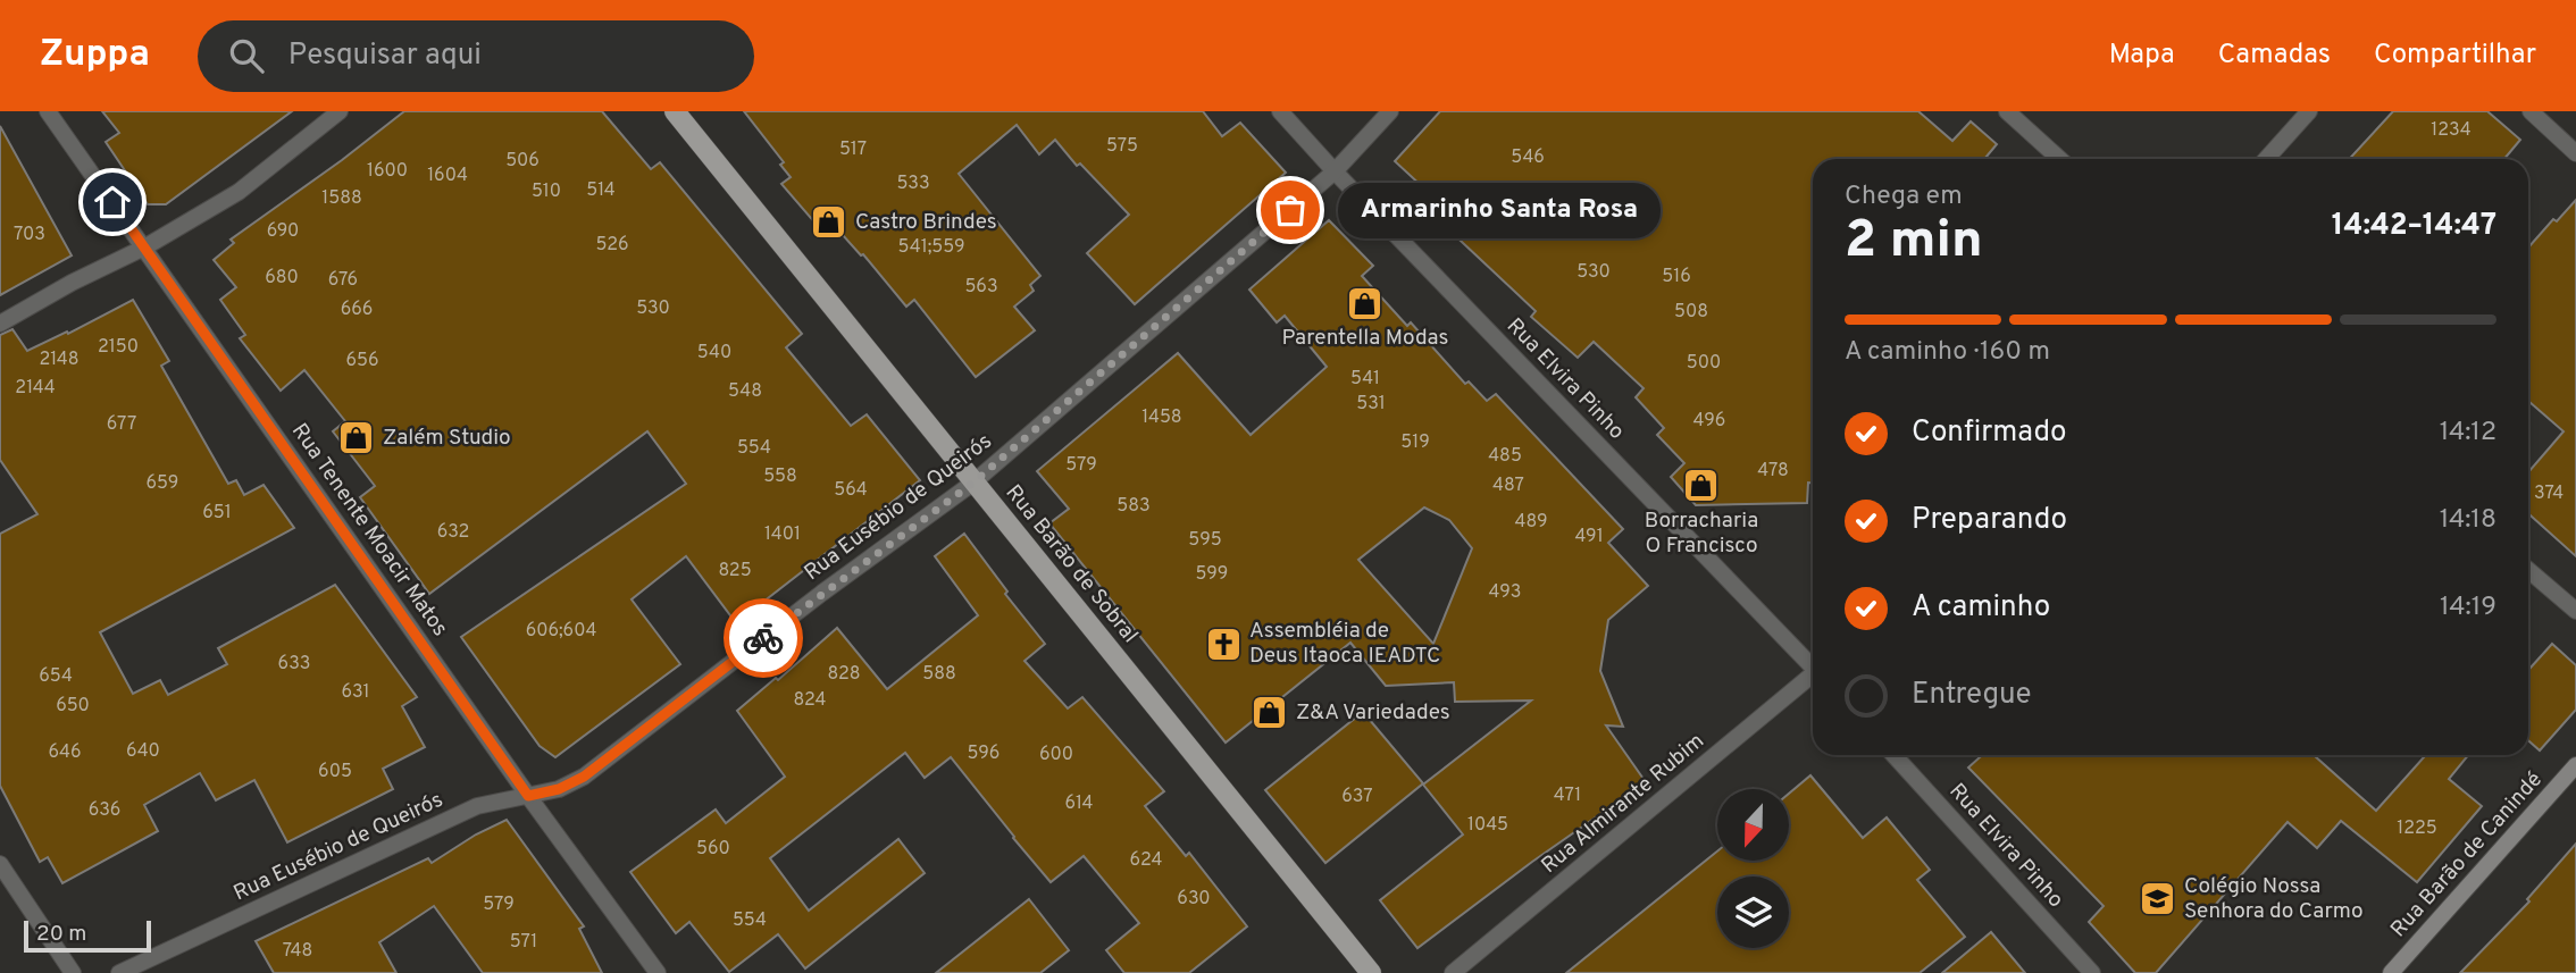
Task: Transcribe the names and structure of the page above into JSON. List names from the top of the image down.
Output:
{
  "streets": {
    "main road": ["Rua Barão de Sobral", "Rua Barão de Canindé"],
    "street": [
      "Rua Elvira Pinho",
      "Rua Eusébio de Queirós",
      "Rua Tenente Moacir Matos",
      "Rua Almirante Rubim"
    ]
  },
  "crossings": [
    ["Rua Elvira Pinho", "Rua Eusébio de Queirós"],
    ["Rua Eusébio de Queirós", "Rua Tenente Moacir Matos"],
    ["Rua Eusébio de Queirós", "Rua Barão de Sobral"]
  ],
  "places": {
    "other": ["Armarinho Santa Rosa"],
    "shop": [
      "Castro Brindes",
      "Parentella Modas",
      "Zalém Studio",
      "Borracharia O Francisco",
      "Z&A Variedades"
    ],
    "church": ["Assembléia de Deus Itaoca IEADTC"],
    "school or university": ["Colégio Nossa Senhora do Carmo"]
  },
  "house_numbers": [
    "1234",
    "575",
    "517",
    "546",
    "506",
    "1600",
    "1604",
    "533",
    "514",
    "510",
    "1588",
    "690",
    "703",
    "526",
    "541;559",
    "530",
    "516",
    "680",
    "676",
    "563",
    "530",
    "666",
    "508",
    "2150",
    "540",
    "2148",
    "656",
    "500",
    "541",
    "2144",
    "548",
    "531",
    "1458",
    "496",
    "677",
    "519",
    "554",
    "485",
    "579",
    "478",
    "558",
    "659",
    "487",
    "564",
    "374",
    "583",
    "651",
    "489",
    "632",
    "1401",
    "491",
    "595",
    "825",
    "599",
    "493",
    "606;604",
    "633",
    "828",
    "588",
    "654",
    "631",
    "824",
    "650",
    "640",
    "646",
    "596",
    "600",
    "605",
    "471",
    "637",
    "614",
    "636",
    "1045",
    "1225",
    "560",
    "624",
    "630",
    "579",
    "554",
    "571",
    "748"
  ],
  "scale_bar": "20 m",
  "north": "bottom",
  "page": {
    "header": "Zuppa",
    "search": "Pesquisar aqui",
    "nav": ["Mapa", "Camadas", "Compartilhar"],
    "heading": ["2 min", "Chega em", "14:42–14:47"],
    "bubble": "Armarinho Santa Rosa",
    "bar": "A caminho · 160 m",
    "list": [
      ["Confirmado", "14:12"],
      ["Preparando", "14:18"],
      ["A caminho", "14:19"],
      "Entregue"
    ],
    "scale": "20 m"
  }
}
